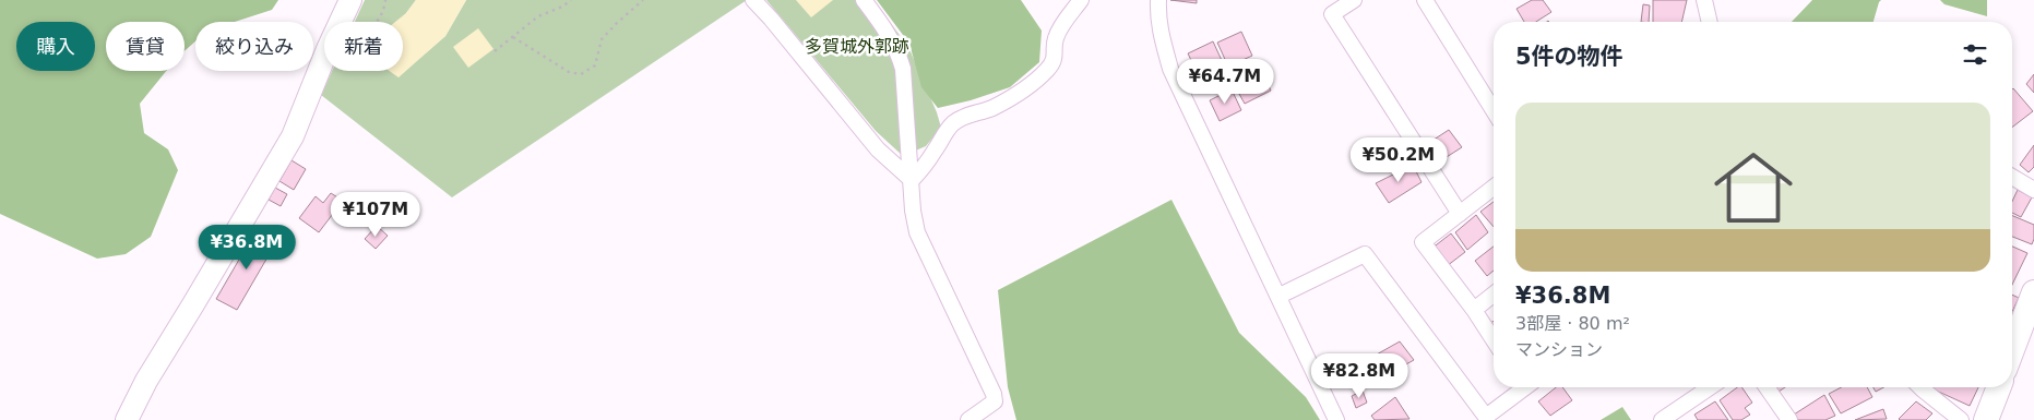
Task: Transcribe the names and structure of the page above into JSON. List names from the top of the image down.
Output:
{
  "parks": ["多賀城外郭跡"],
  "page": {
    "chip": [
      "購入",
      "賃貸",
      "絞り込み",
      "新着"
    ],
    "heading": "5件の物件",
    "price": [
      "¥64.7M",
      "¥50.2M",
      "¥107M",
      "¥36.8M",
      "¥82.8M"
    ],
    "list": [
      {
        "name": "¥36.8M",
        "note": "3部屋 · 80 m² · マンション"
      }
    ]
  }
}
